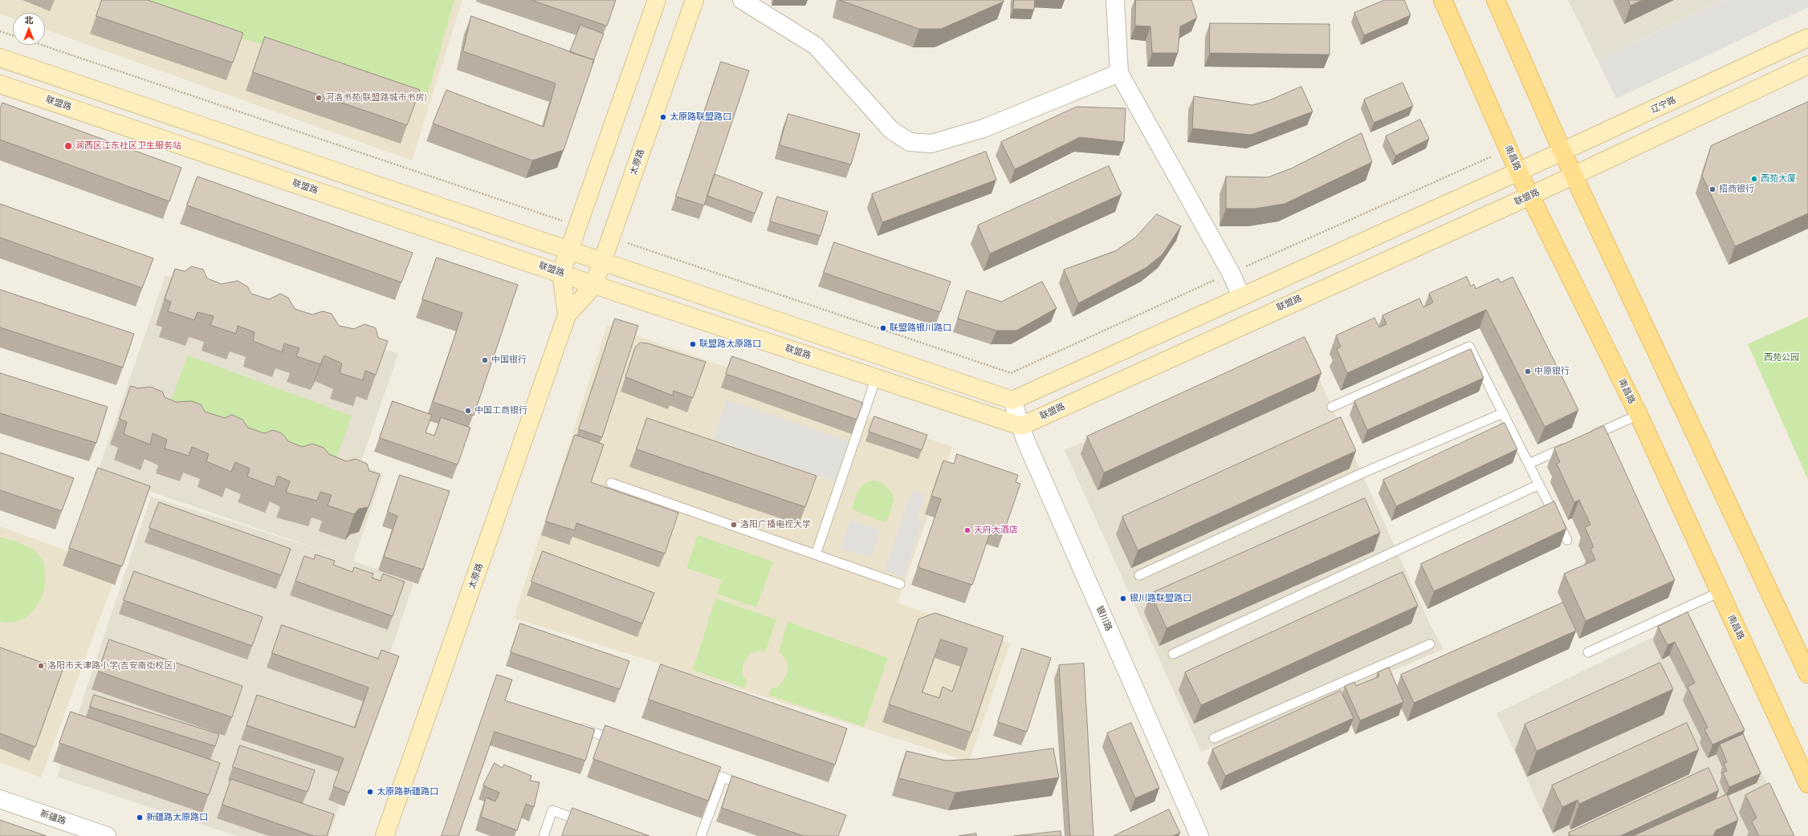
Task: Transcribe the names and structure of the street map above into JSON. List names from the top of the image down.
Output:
{
  "streets": {
    "main road": [
      "联盟路",
      "辽宁路",
      "南昌路",
      "太原路"
    ],
    "street": ["银川路", "新疆路"]
  },
  "crossings": [
    ["联盟路", "南昌路"],
    ["联盟路", "太原路"],
    ["联盟路", "银川路"],
    ["辽宁路", "南昌路"]
  ],
  "parks": ["西苑公园"],
  "places": [
    "河洛书苑(联盟路城市书房)",
    "太原路联盟路口",
    "涧西区江东社区卫生服务站",
    "西苑大厦",
    "招商银行",
    "联盟路银川路口",
    "联盟路太原路口",
    "中国银行",
    "中原银行",
    "中国工商银行",
    "洛阳广播电视大学",
    "天府大酒店",
    "银川路联盟路口",
    "洛阳市天津路小学(吉安南街校区)",
    "太原路新疆路口",
    "新疆路太原路口"
  ],
  "north": "top"
}
